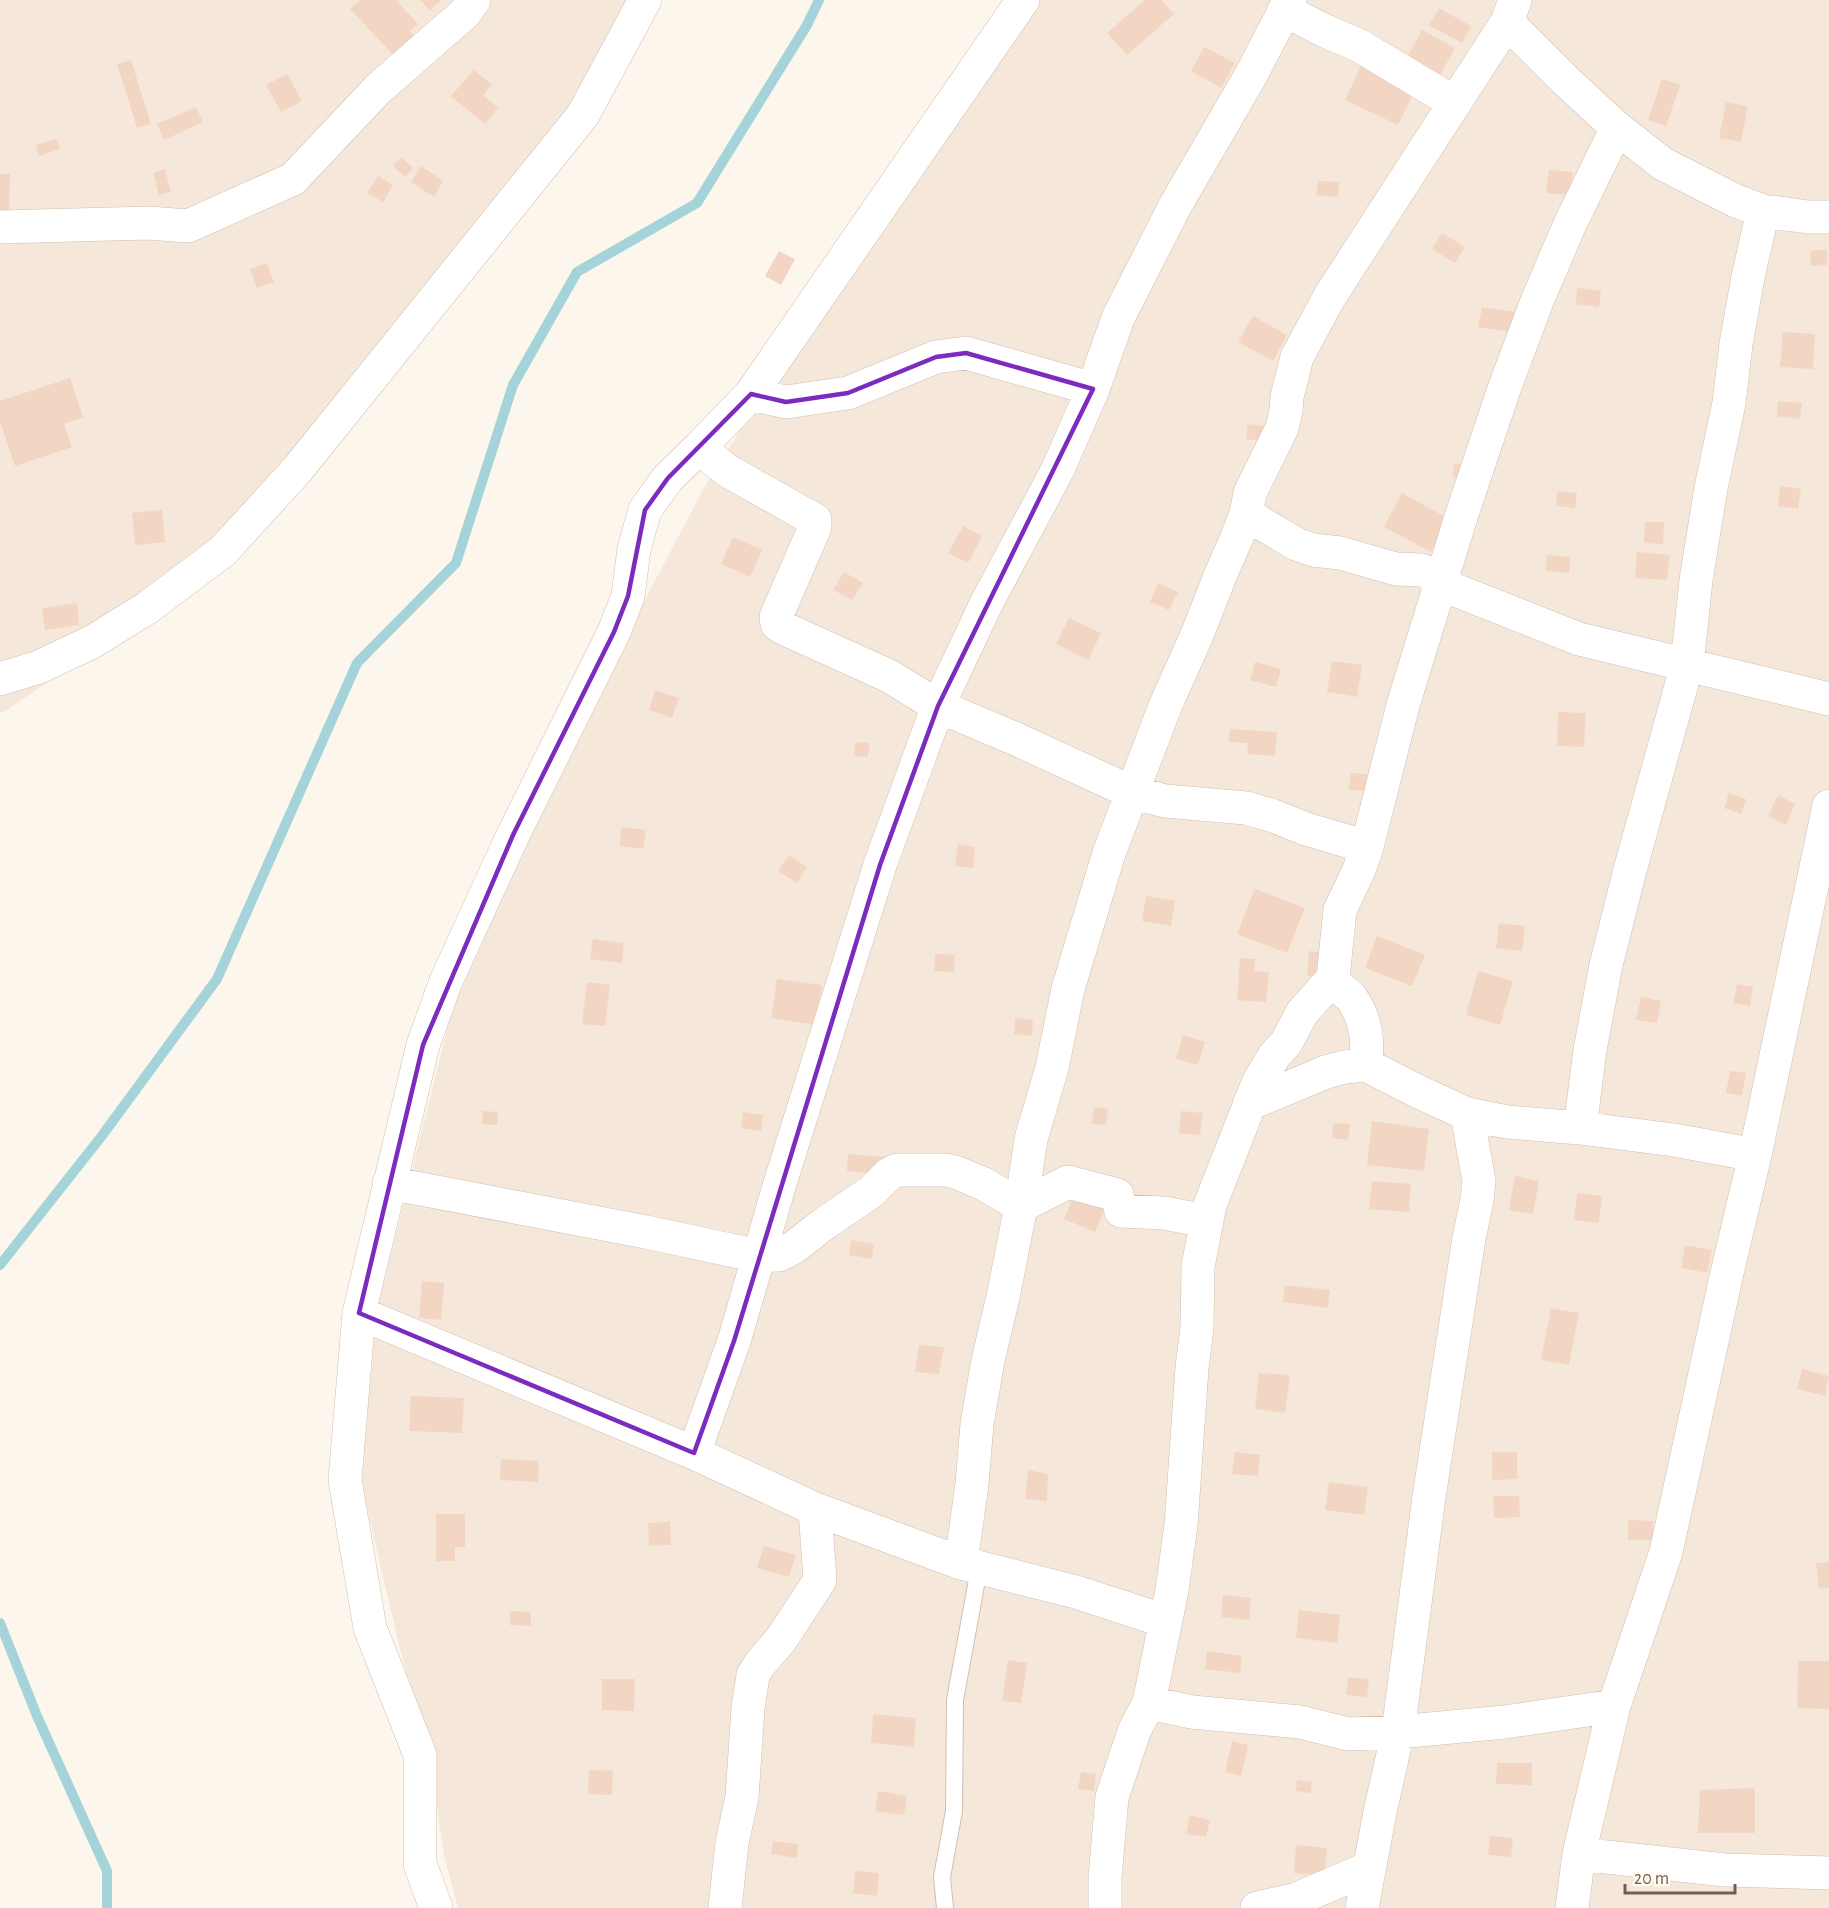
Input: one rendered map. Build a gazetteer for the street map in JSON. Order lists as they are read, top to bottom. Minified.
{"scale_bar":"20 m"}
